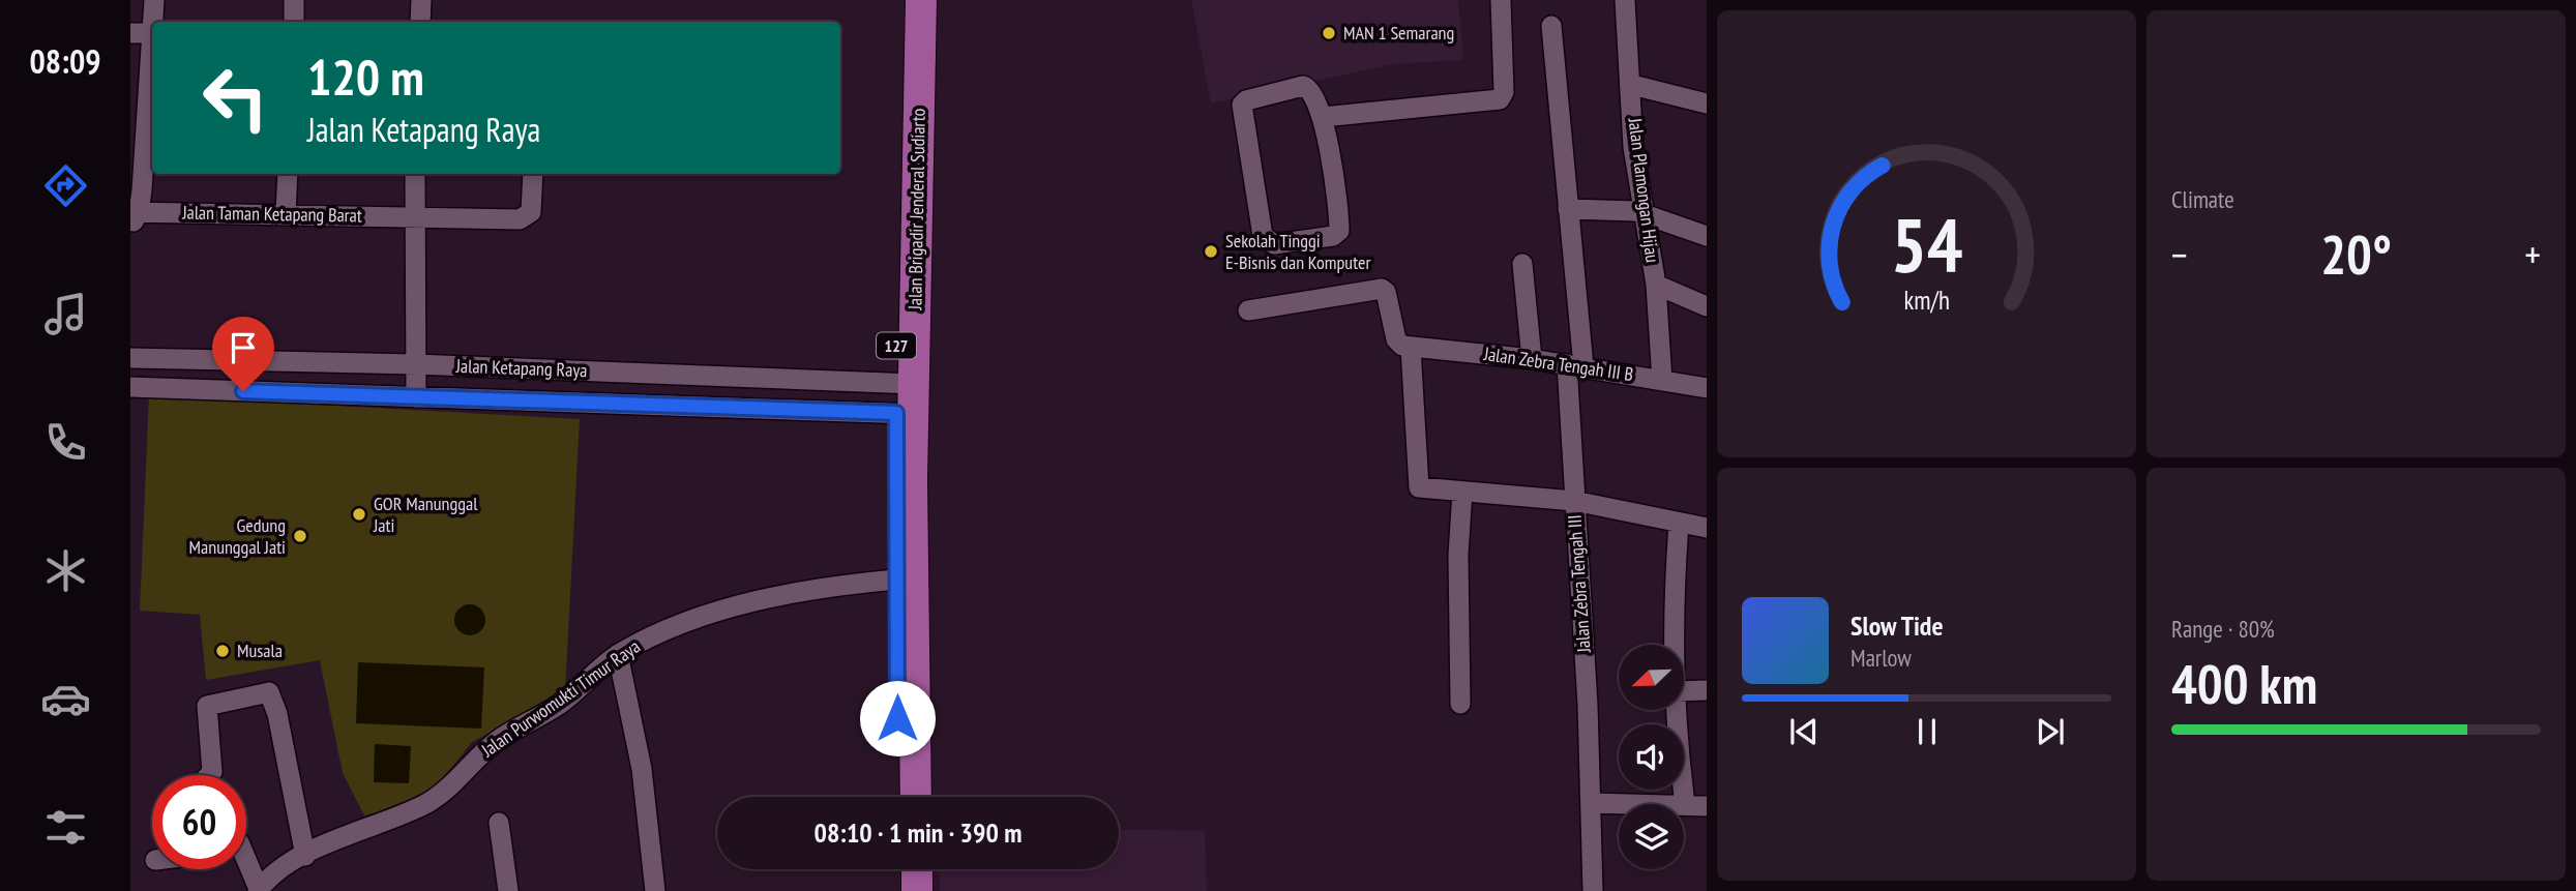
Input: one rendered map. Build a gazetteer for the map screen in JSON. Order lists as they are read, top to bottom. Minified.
{"streets":{"main road":["Jalan Brigadir Jenderal Sudiarto","127"],"street":["Jalan Plamongan Hijau","Jalan Taman Ketapang Barat","Jalan Zebra Tengah III B","Jalan Ketapang Raya","Jalan Zebra Tengah III","Jalan Purwomukti Timur Raya"]},"crossings":[["Jalan Plamongan Hijau","Jalan Zebra Tengah III B"],["Jalan Brigadir Jenderal Sudiarto","Jalan Ketapang Raya"],["Jalan Brigadir Jenderal Sudiarto","Jalan Purwomukti Timur Raya"],["Jalan Zebra Tengah III B","Jalan Zebra Tengah III"]],"places":["MAN 1 Semarang","Sekolah Tinggi E-Bisnis dan Komputer","GOR Manunggal Jati","Gedung Manunggal Jati","Musala"],"north":"bottom left","page":{"tabs":"08:09","tile":["Climate",["Range · 80%","400 km"]],"turn":["120 m","Jalan Ketapang Raya"],"heat":["−","20°","+"],"song":["Slow Tide","Marlow"],"limit":"60","trip":"08:10 · 1 min · 390 m","gauge":["54","km/h"]}}
